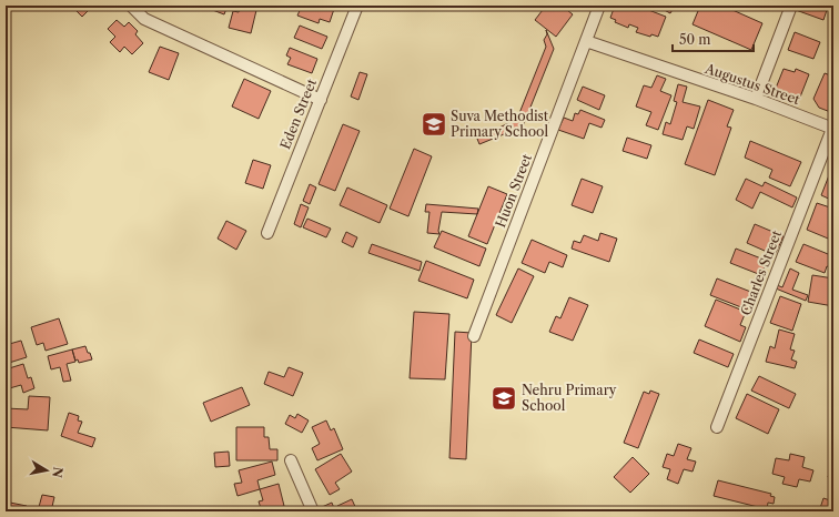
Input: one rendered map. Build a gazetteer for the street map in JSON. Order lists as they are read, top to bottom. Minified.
{"streets":{"street":["Augustus Street","Eden Street","Huon Street","Charles Street"]},"crossings":[["Augustus Street","Huon Street"],["Augustus Street","Charles Street"]],"places":{"school or university":["Suva Methodist Primary School","Nehru Primary School"]},"scale_bar":"50 m","north":"right"}
